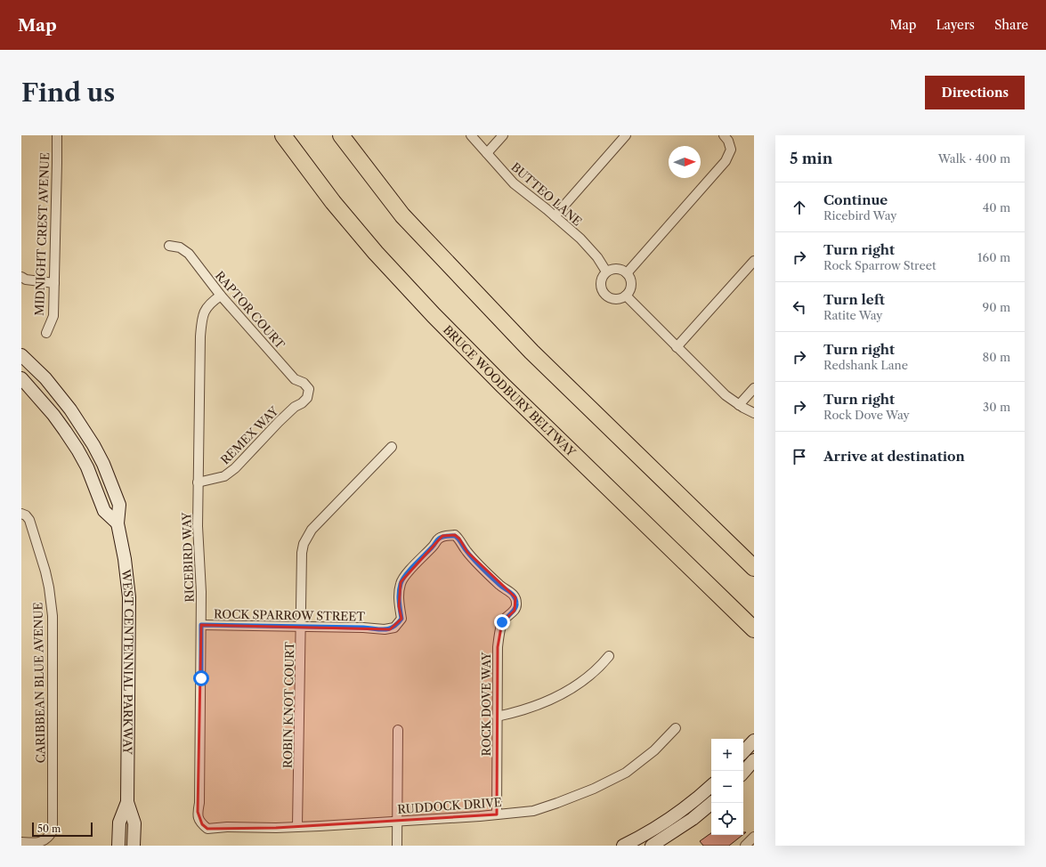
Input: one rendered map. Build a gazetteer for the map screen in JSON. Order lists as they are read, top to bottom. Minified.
{"streets":{"highway":["BRUCE WOODBURY BELTWAY"],"main road":["WEST CENTENNIAL PARKWAY"],"street":["BUTTEO LANE","MIDNIGHT CREST AVENUE","RAPTOR COURT","REMEX WAY","RICEBIRD WAY","ROCK SPARROW STREET","CARIBBEAN BLUE AVENUE","ROCK DOVE WAY","ROBIN KNOT COURT","RUDDOCK DRIVE"]},"crossings":[["RAPTOR COURT","REMEX WAY"],["RAPTOR COURT","RICEBIRD WAY"],["REMEX WAY","RICEBIRD WAY"],["RICEBIRD WAY","ROCK SPARROW STREET"],["RICEBIRD WAY","RUDDOCK DRIVE"],["ROCK SPARROW STREET","ROCK DOVE WAY"],["ROCK SPARROW STREET","ROBIN KNOT COURT"],["ROCK DOVE WAY","RUDDOCK DRIVE"],["ROBIN KNOT COURT","RUDDOCK DRIVE"]],"scale_bar":"50 m","north":"right","page":{"header":"Map","nav":["Map","Layers","Share"],"buttons":"Directions","title":"Find us","heading":["5 min","Walk · 400 m"],"list":[["Continue","Ricebird Way","40 m"],["Turn right","Rock Sparrow Street","160 m"],["Turn left","Ratite Way","90 m"],["Turn right","Redshank Lane","80 m"],["Turn right","Rock Dove Way","30 m"],"Arrive at destination"],"map_buttons":["+","−"],"scale":"50 m"}}
